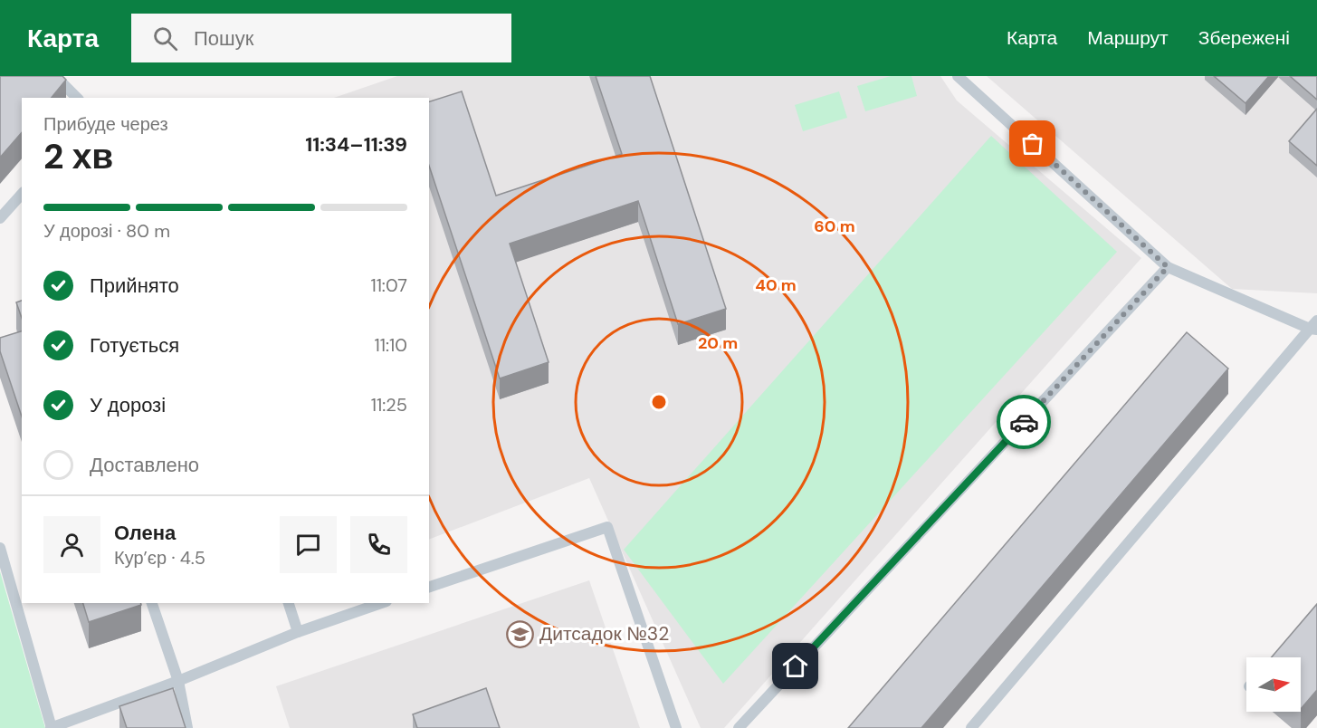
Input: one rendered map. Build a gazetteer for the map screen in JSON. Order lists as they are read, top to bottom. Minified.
{"places":{"school or university":["Дитсадок №32"]},"north":"right","page":{"header":"Карта","search":"Пошук","nav":["Карта","Маршрут","Збережені"],"heading":["2 хв","Прибуде через","11:34–11:39"],"panel":["Олена","Кур’єр · 4.5"],"bar":"У дорозі · 80 m","list":[["Прийнято","11:07"],["Готується","11:10"],["У дорозі","11:25"],"Доставлено"]},"rings":["60 m","40 m","20 m"]}
